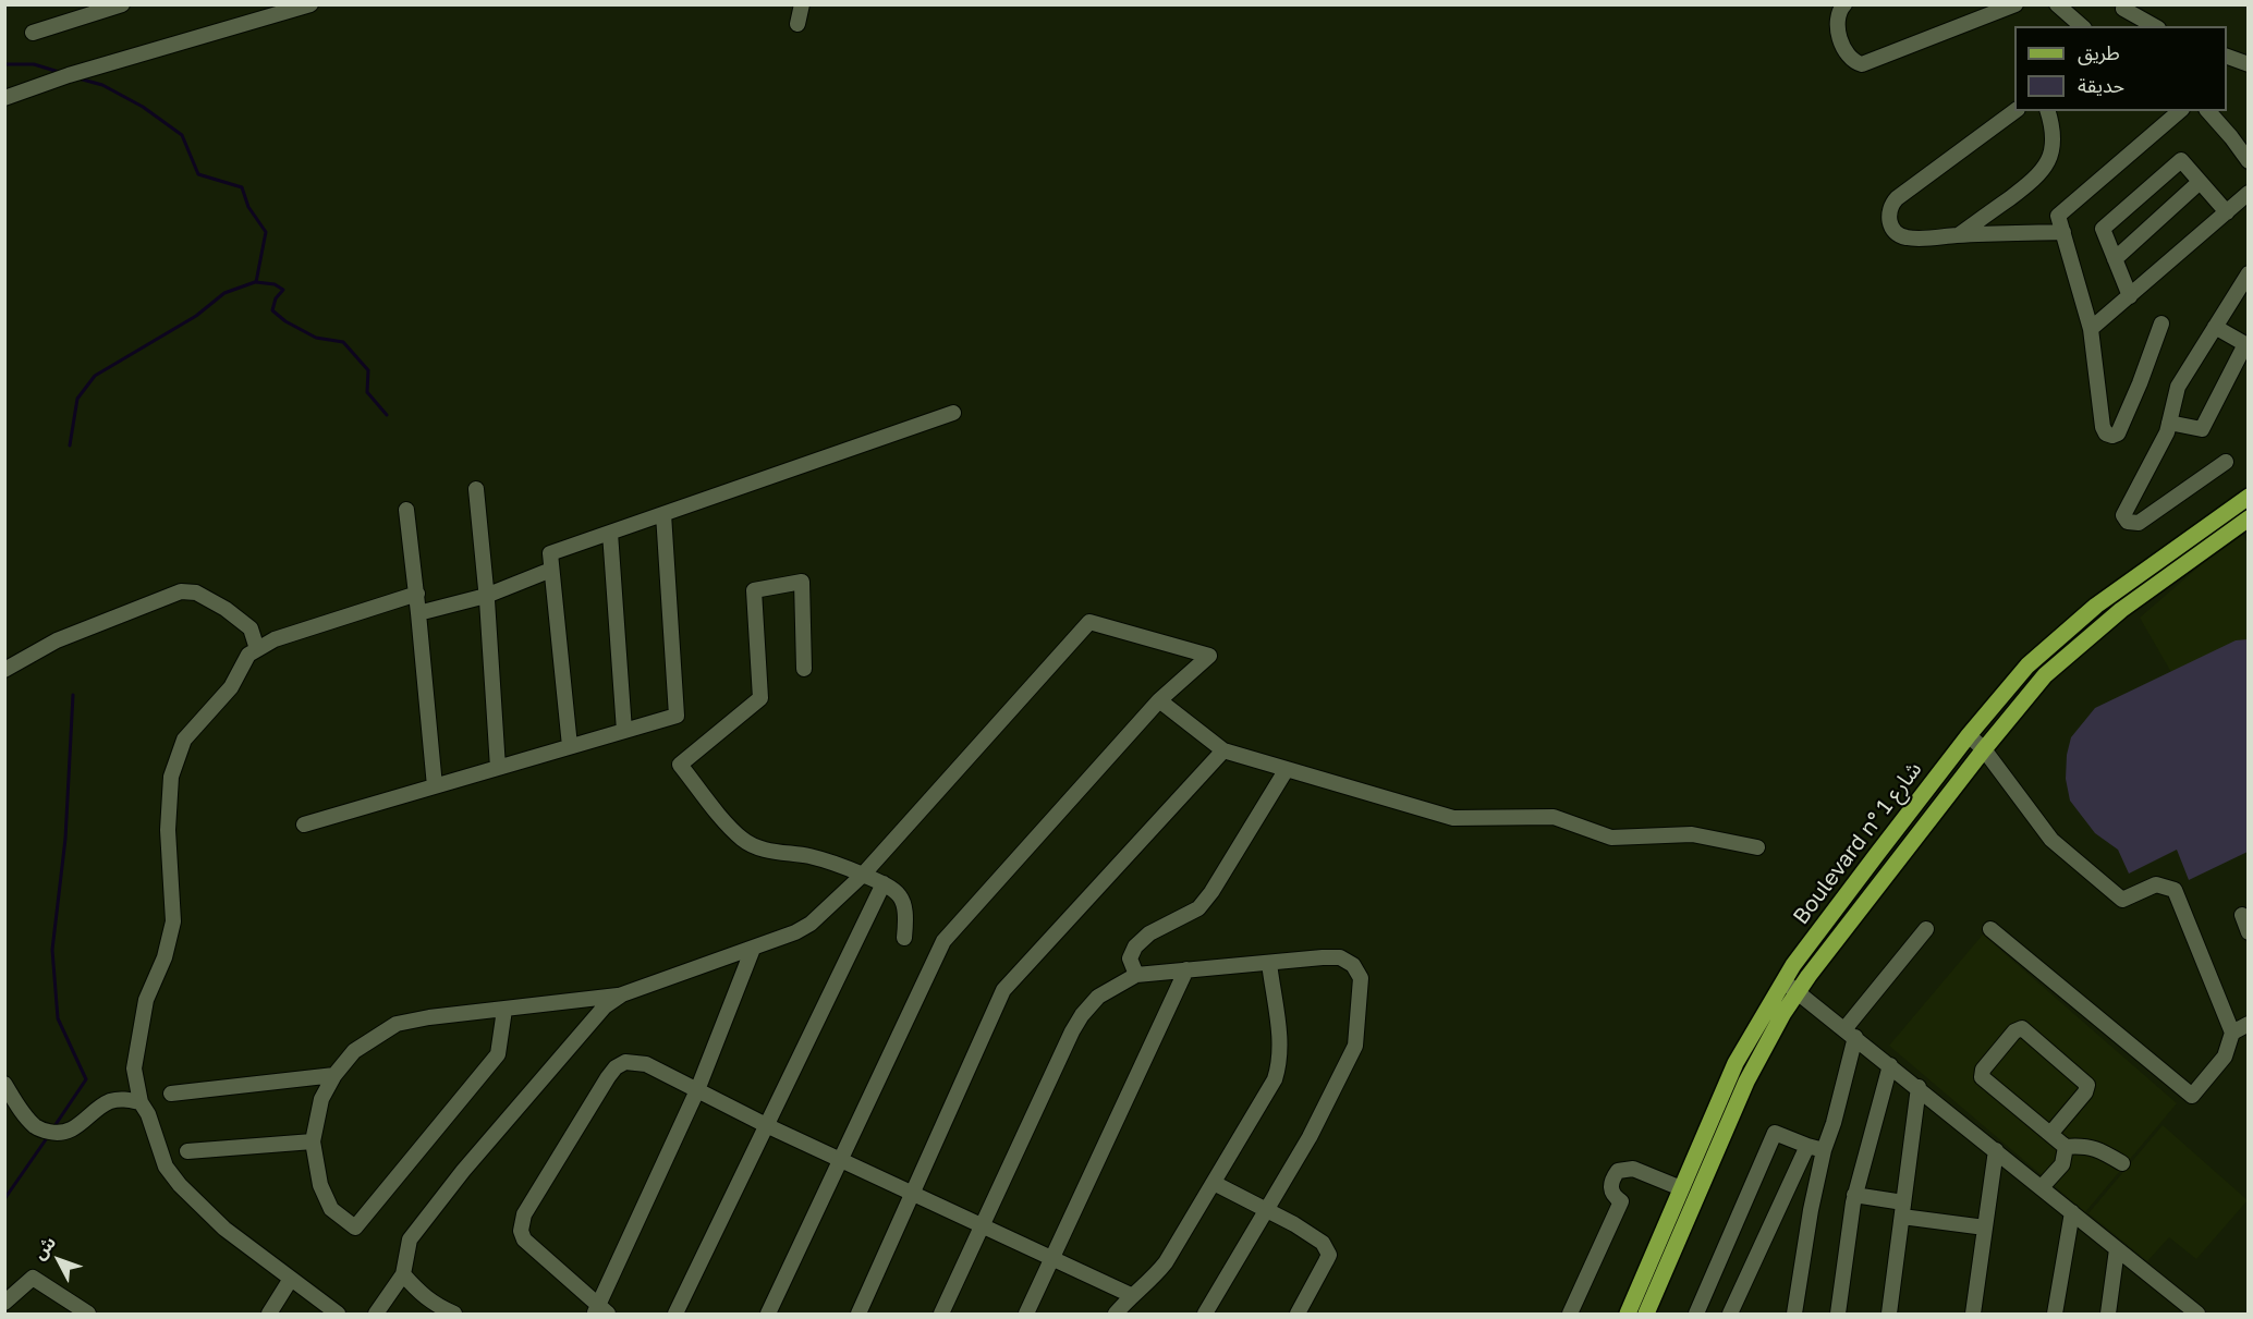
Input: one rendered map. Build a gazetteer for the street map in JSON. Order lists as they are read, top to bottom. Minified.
{"streets":{"main road":["Boulevard n° شارع 1"]},"legend":["طريق","حديقة"],"north":"top left"}
